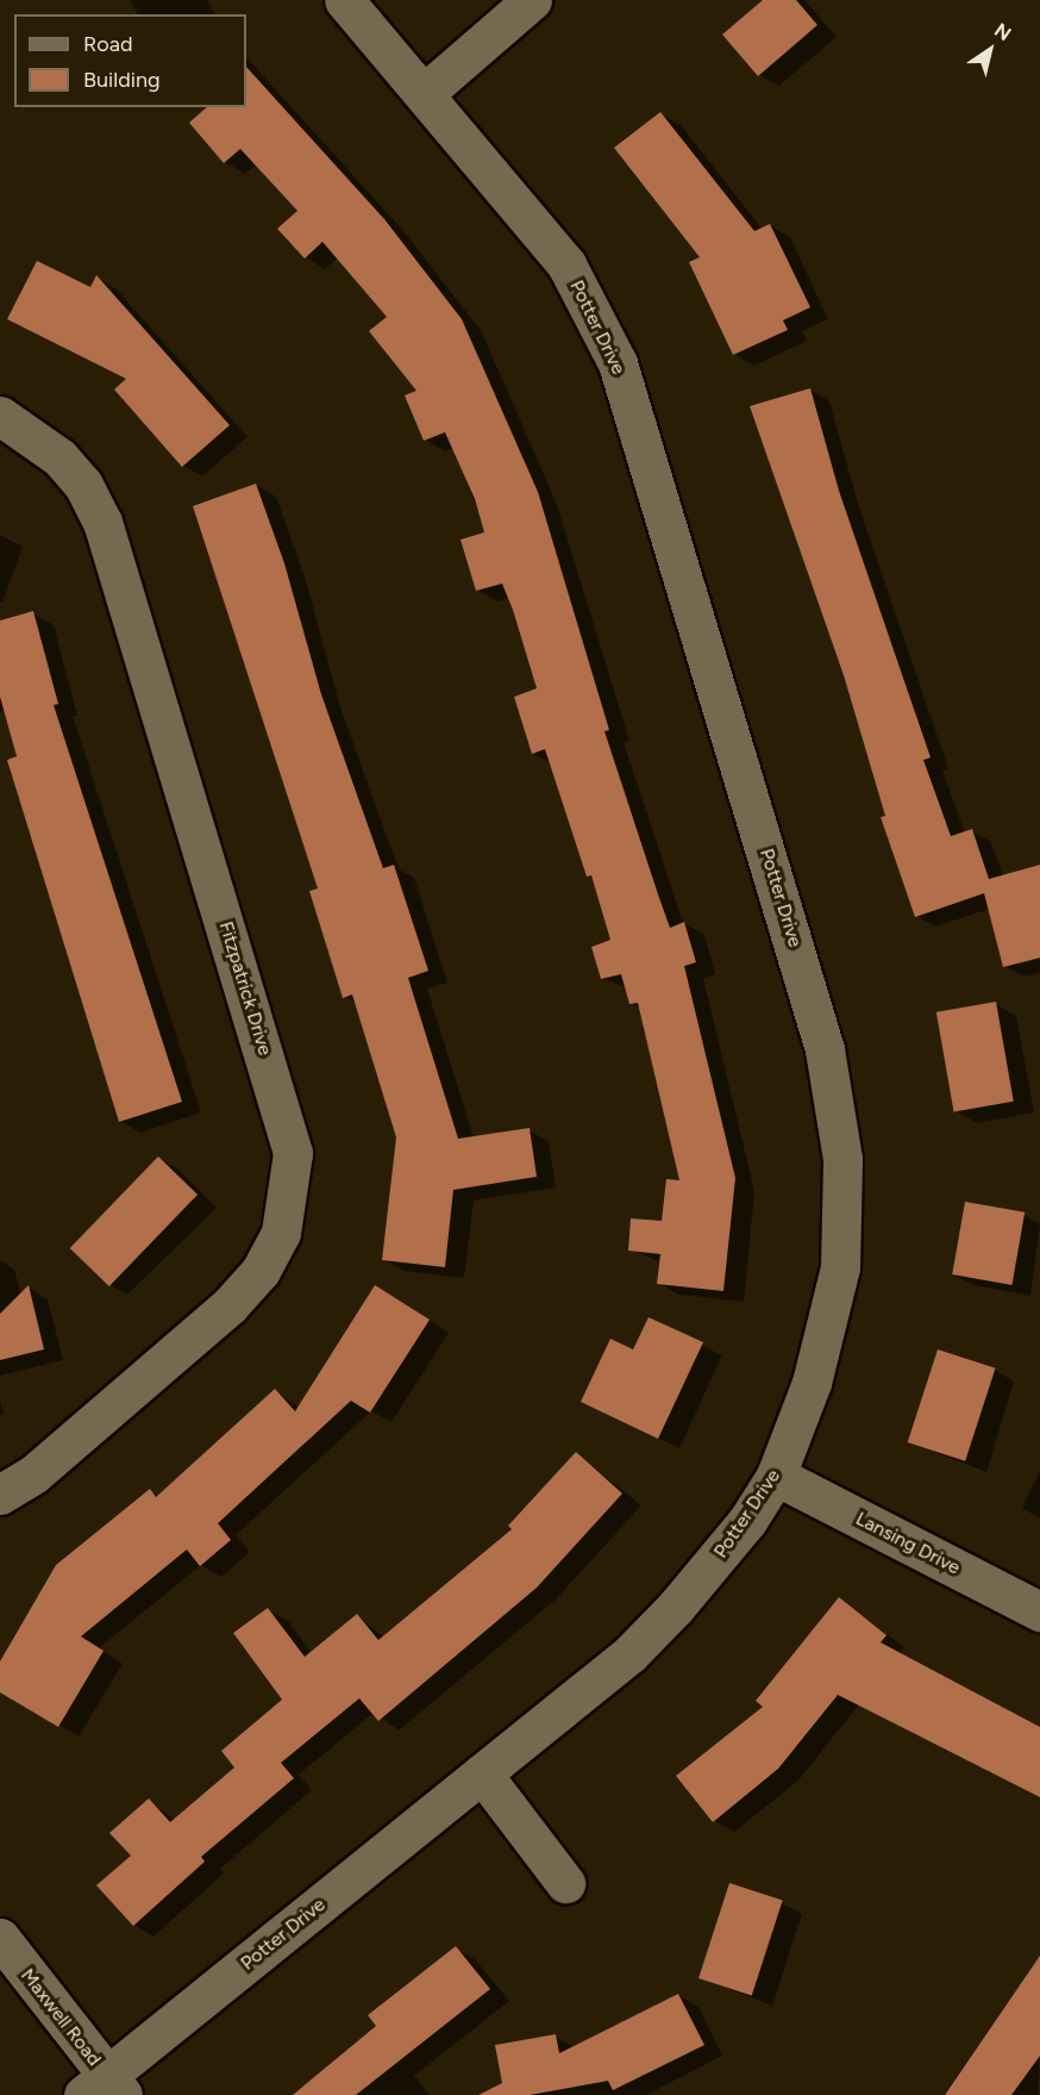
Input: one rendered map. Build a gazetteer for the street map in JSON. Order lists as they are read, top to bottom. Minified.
{"streets":{"street":["Potter Drive","Fitzpatrick Drive","Lansing Drive","Maxwell Road"]},"crossings":[["Potter Drive","Lansing Drive"],["Potter Drive","Maxwell Road"]],"legend":["Road","Building"],"north":"top right"}
